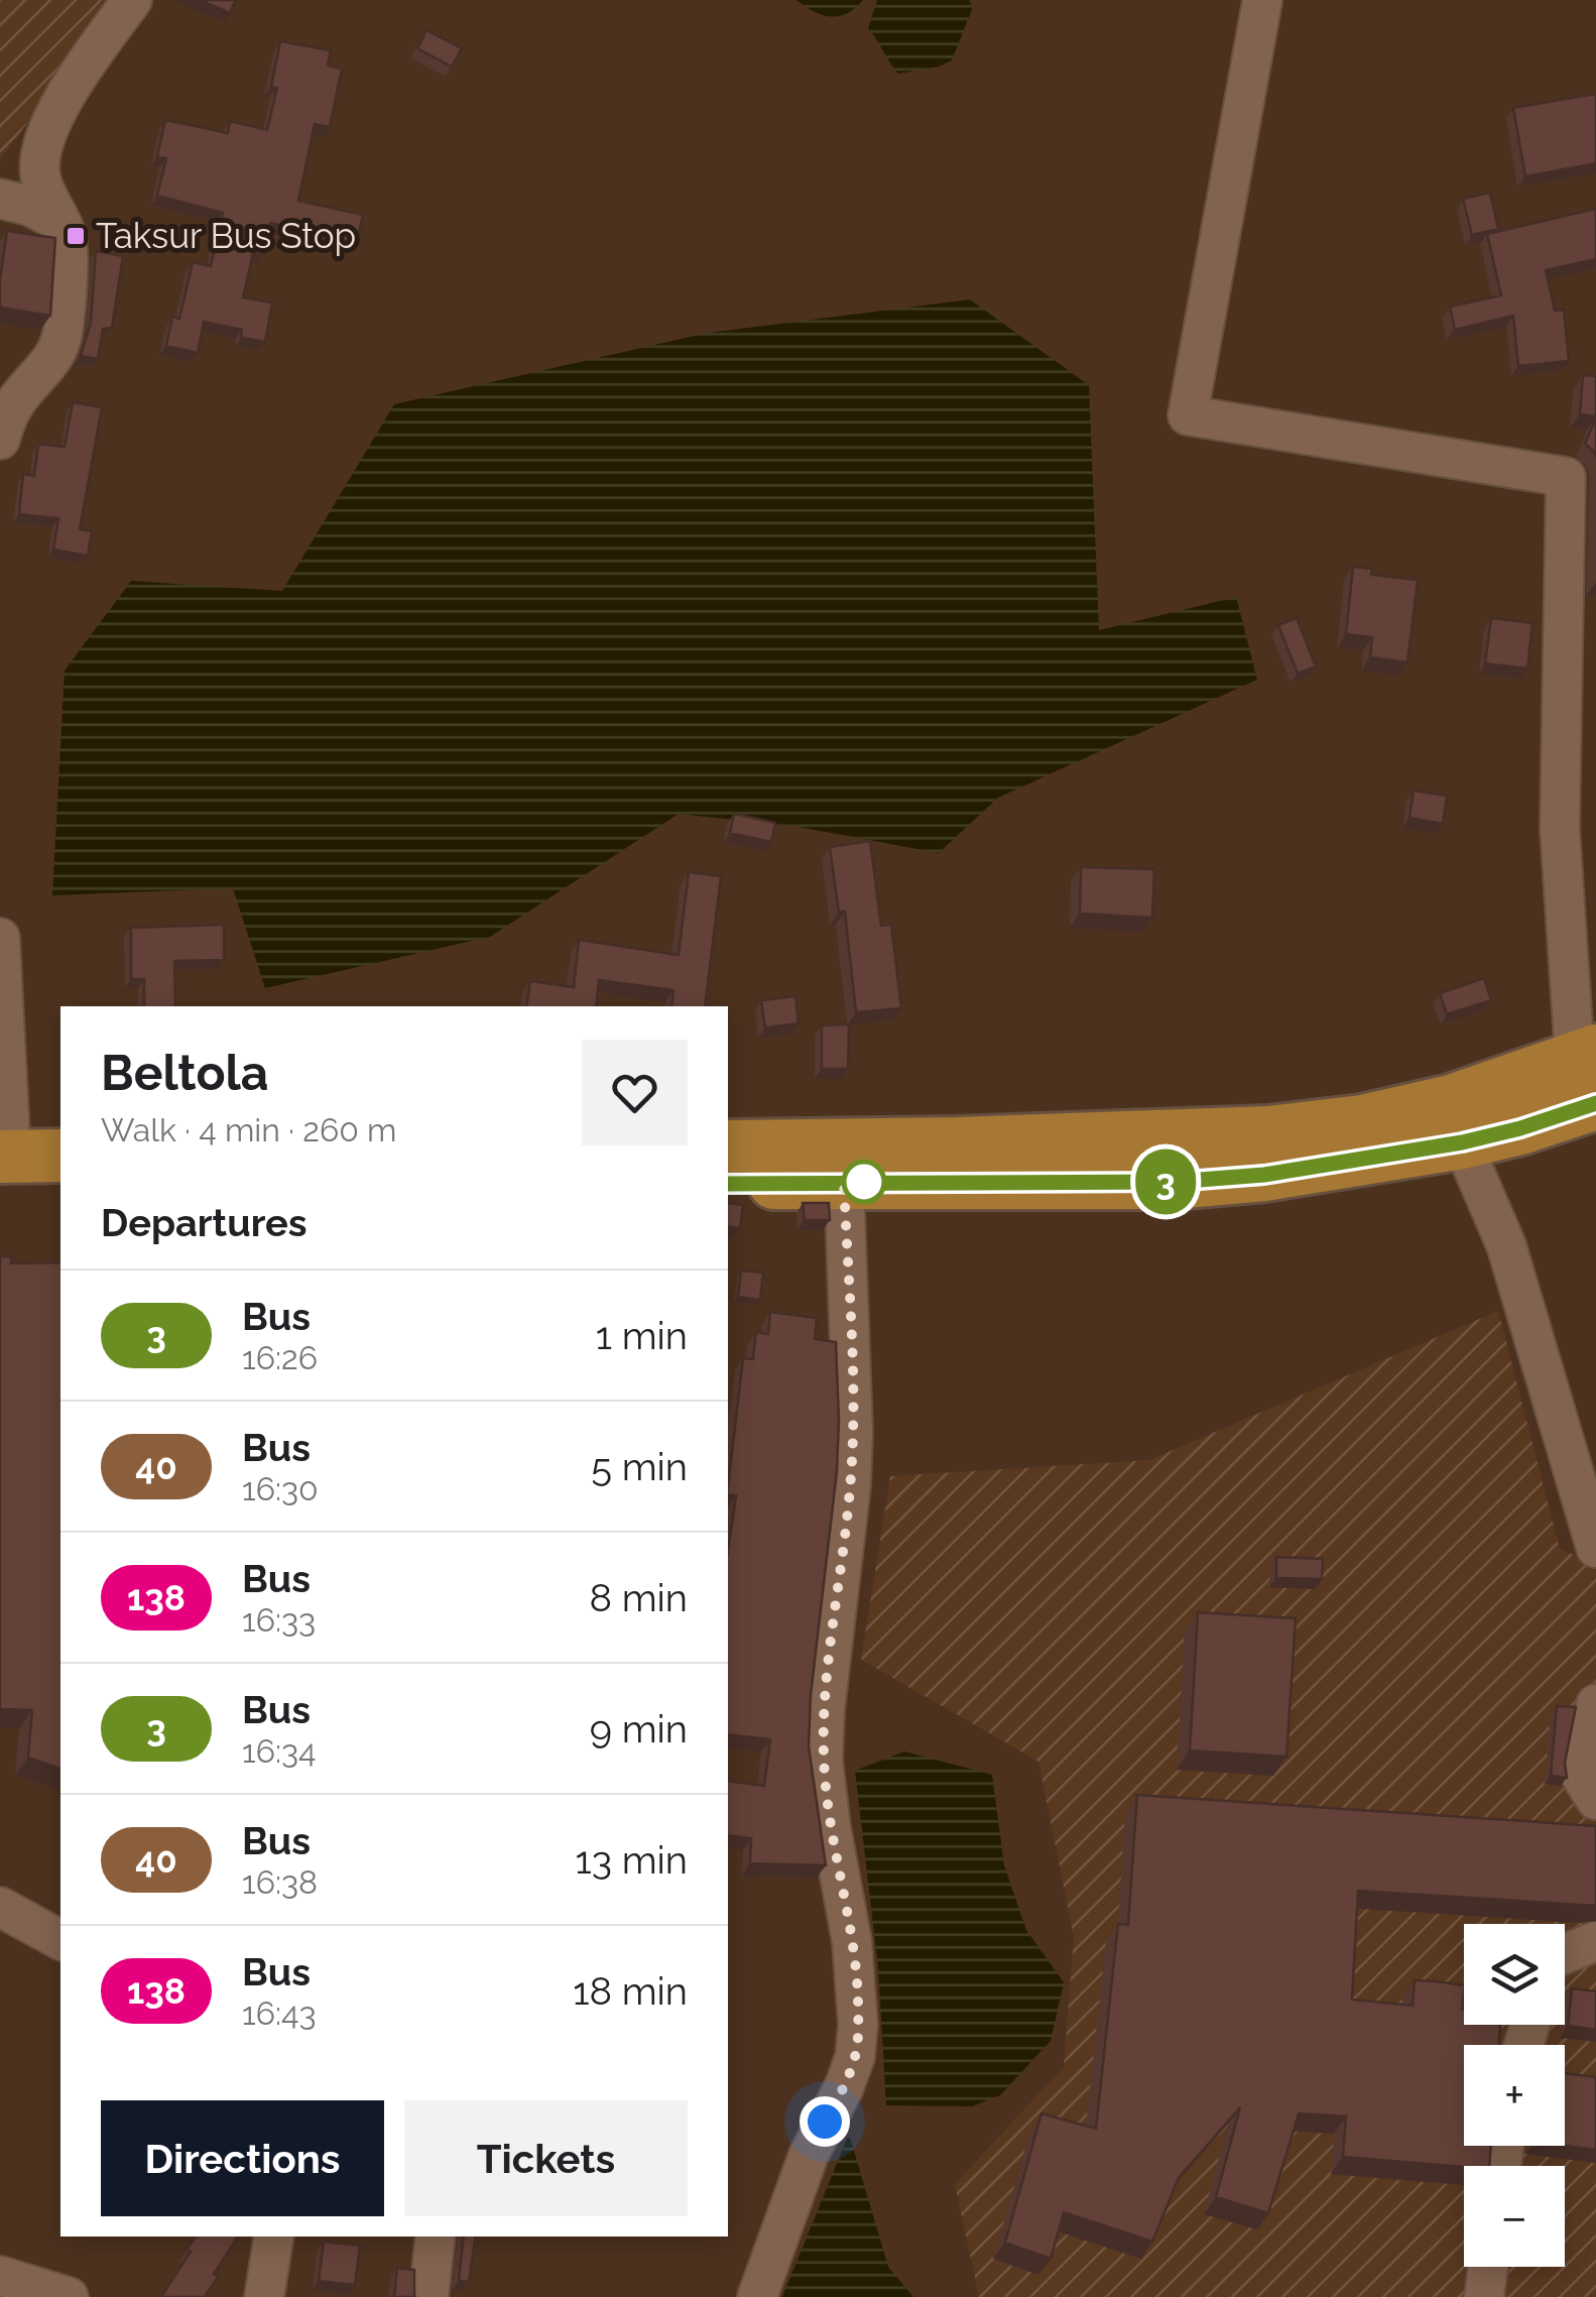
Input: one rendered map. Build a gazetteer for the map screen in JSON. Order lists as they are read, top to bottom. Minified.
{"places":{"transit":["Taksur Bus Stop"]},"lines":["bus line 3"],"page":{"on_map":"3","heading":[["Beltola","Walk · 4 min · 260 m"],"Departures"],"list":[{"mark":"3","name":"Bus","note":"16:26","value":"1 min"},{"mark":"40","name":"Bus","note":"16:30","value":"5 min"},{"mark":"138","name":"Bus","note":"16:33","value":"8 min"},{"mark":"3","name":"Bus","note":"16:34","value":"9 min"},{"mark":"40","name":"Bus","note":"16:38","value":"13 min"},{"mark":"138","name":"Bus","note":"16:43","value":"18 min"}],"map_buttons":["+","−"],"buttons":["Directions","Tickets"]}}
